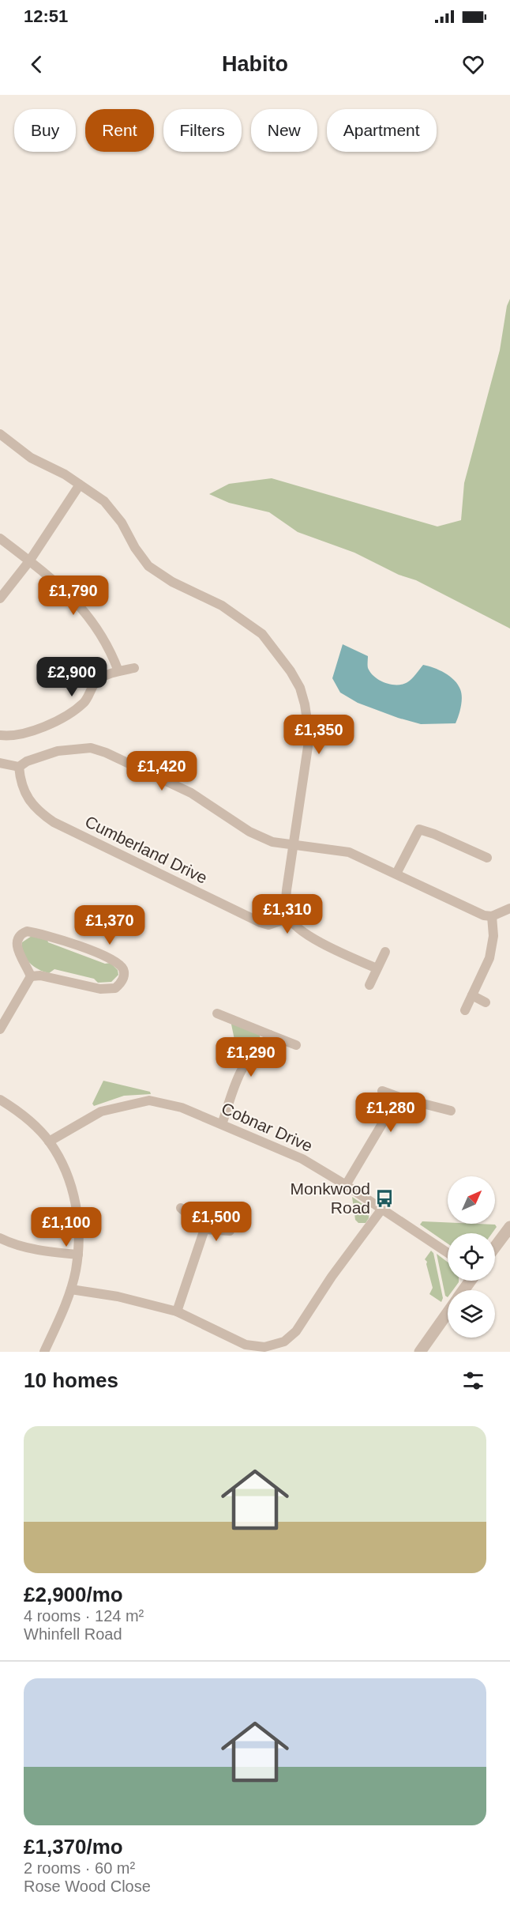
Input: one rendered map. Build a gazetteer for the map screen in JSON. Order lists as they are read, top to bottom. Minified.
{"streets":{"street":["Cumberland Drive","Cobnar Drive"]},"places":{"bus stop":["Monkwood Road"]},"north":"top right","page":{"status":"12:51","header":"Habito","chip":["Buy","Rent","Filters","New","Apartment"],"price":["£1,790","£2,900","£1,350","£1,420","£1,310","£1,370","£1,290","£1,280","£1,500","£1,100"],"heading":"10 homes","list":[{"name":"£2,900/mo","note":"4 rooms · 124 m² · Whinfell Road"},{"name":"£1,370/mo","note":"2 rooms · 60 m² · Rose Wood Close"}]}}
